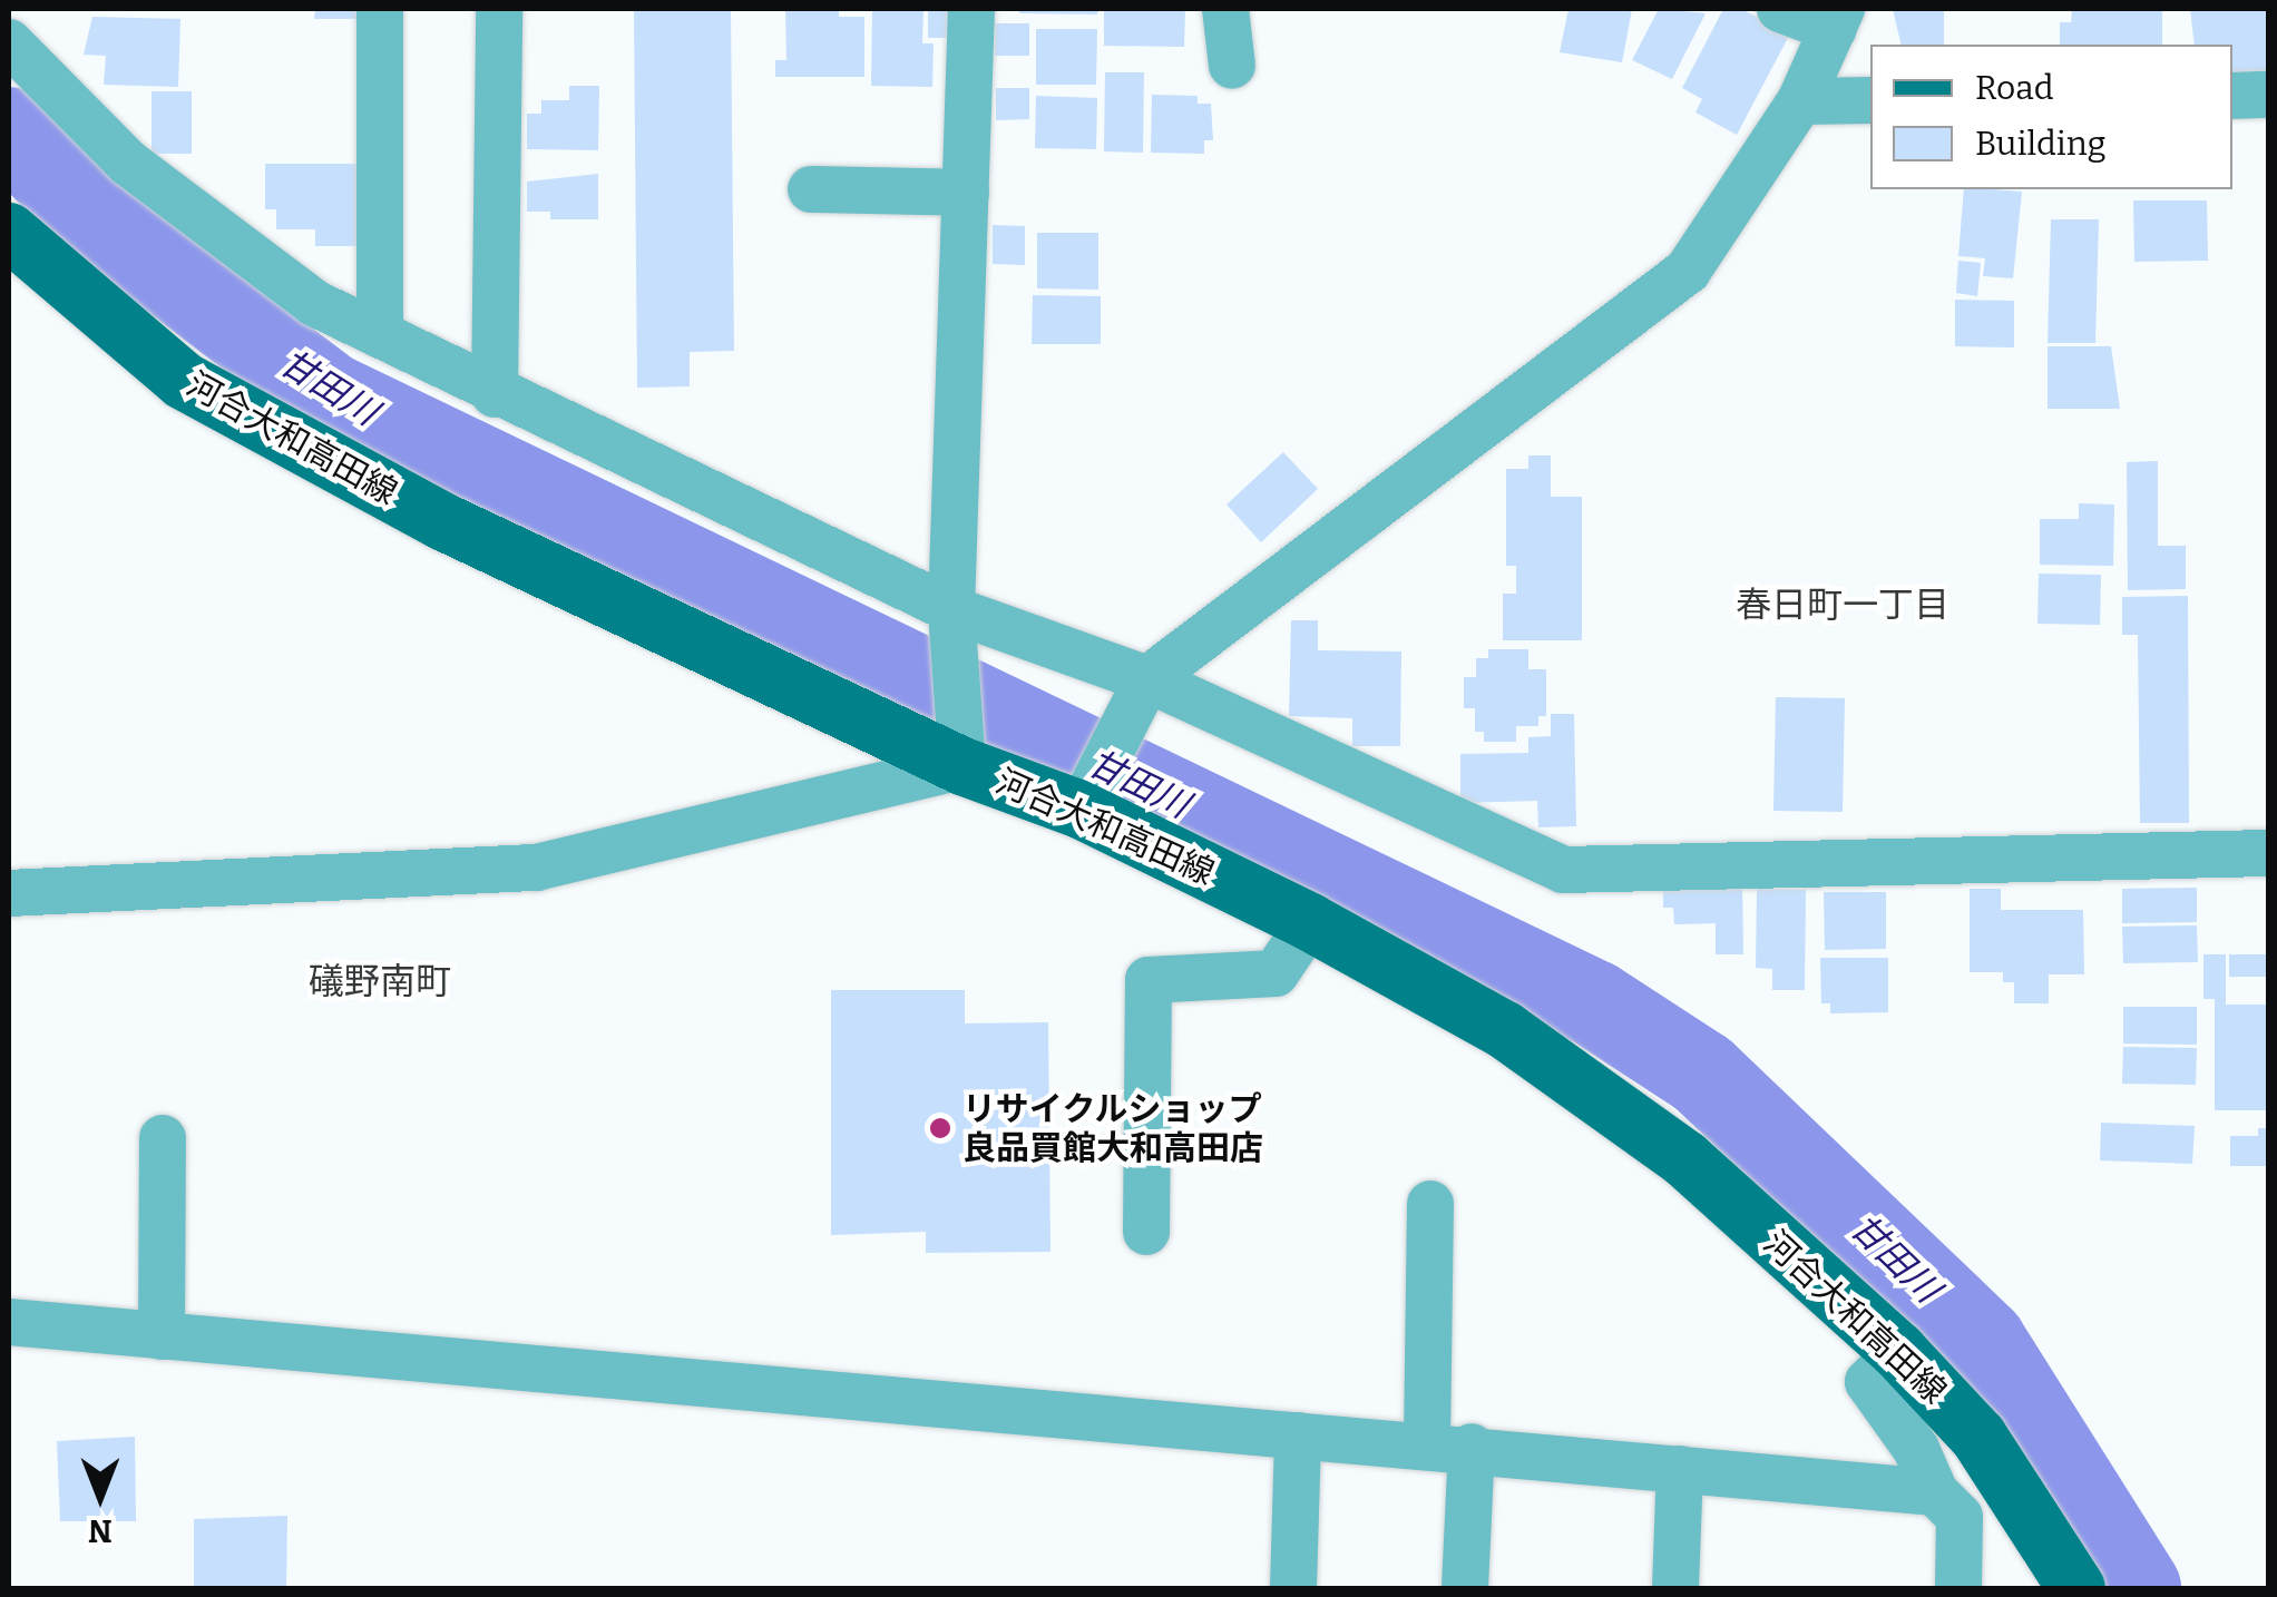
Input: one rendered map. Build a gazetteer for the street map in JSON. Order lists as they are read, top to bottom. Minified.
{"streets":{"main road":["河合大和高田線"]},"districts":["春日町一丁目","礒野南町"],"water":["甘田川"],"places":["リサイクルショップ 良品買館大和高田店"],"legend":["Road","Building"],"north":"bottom"}
